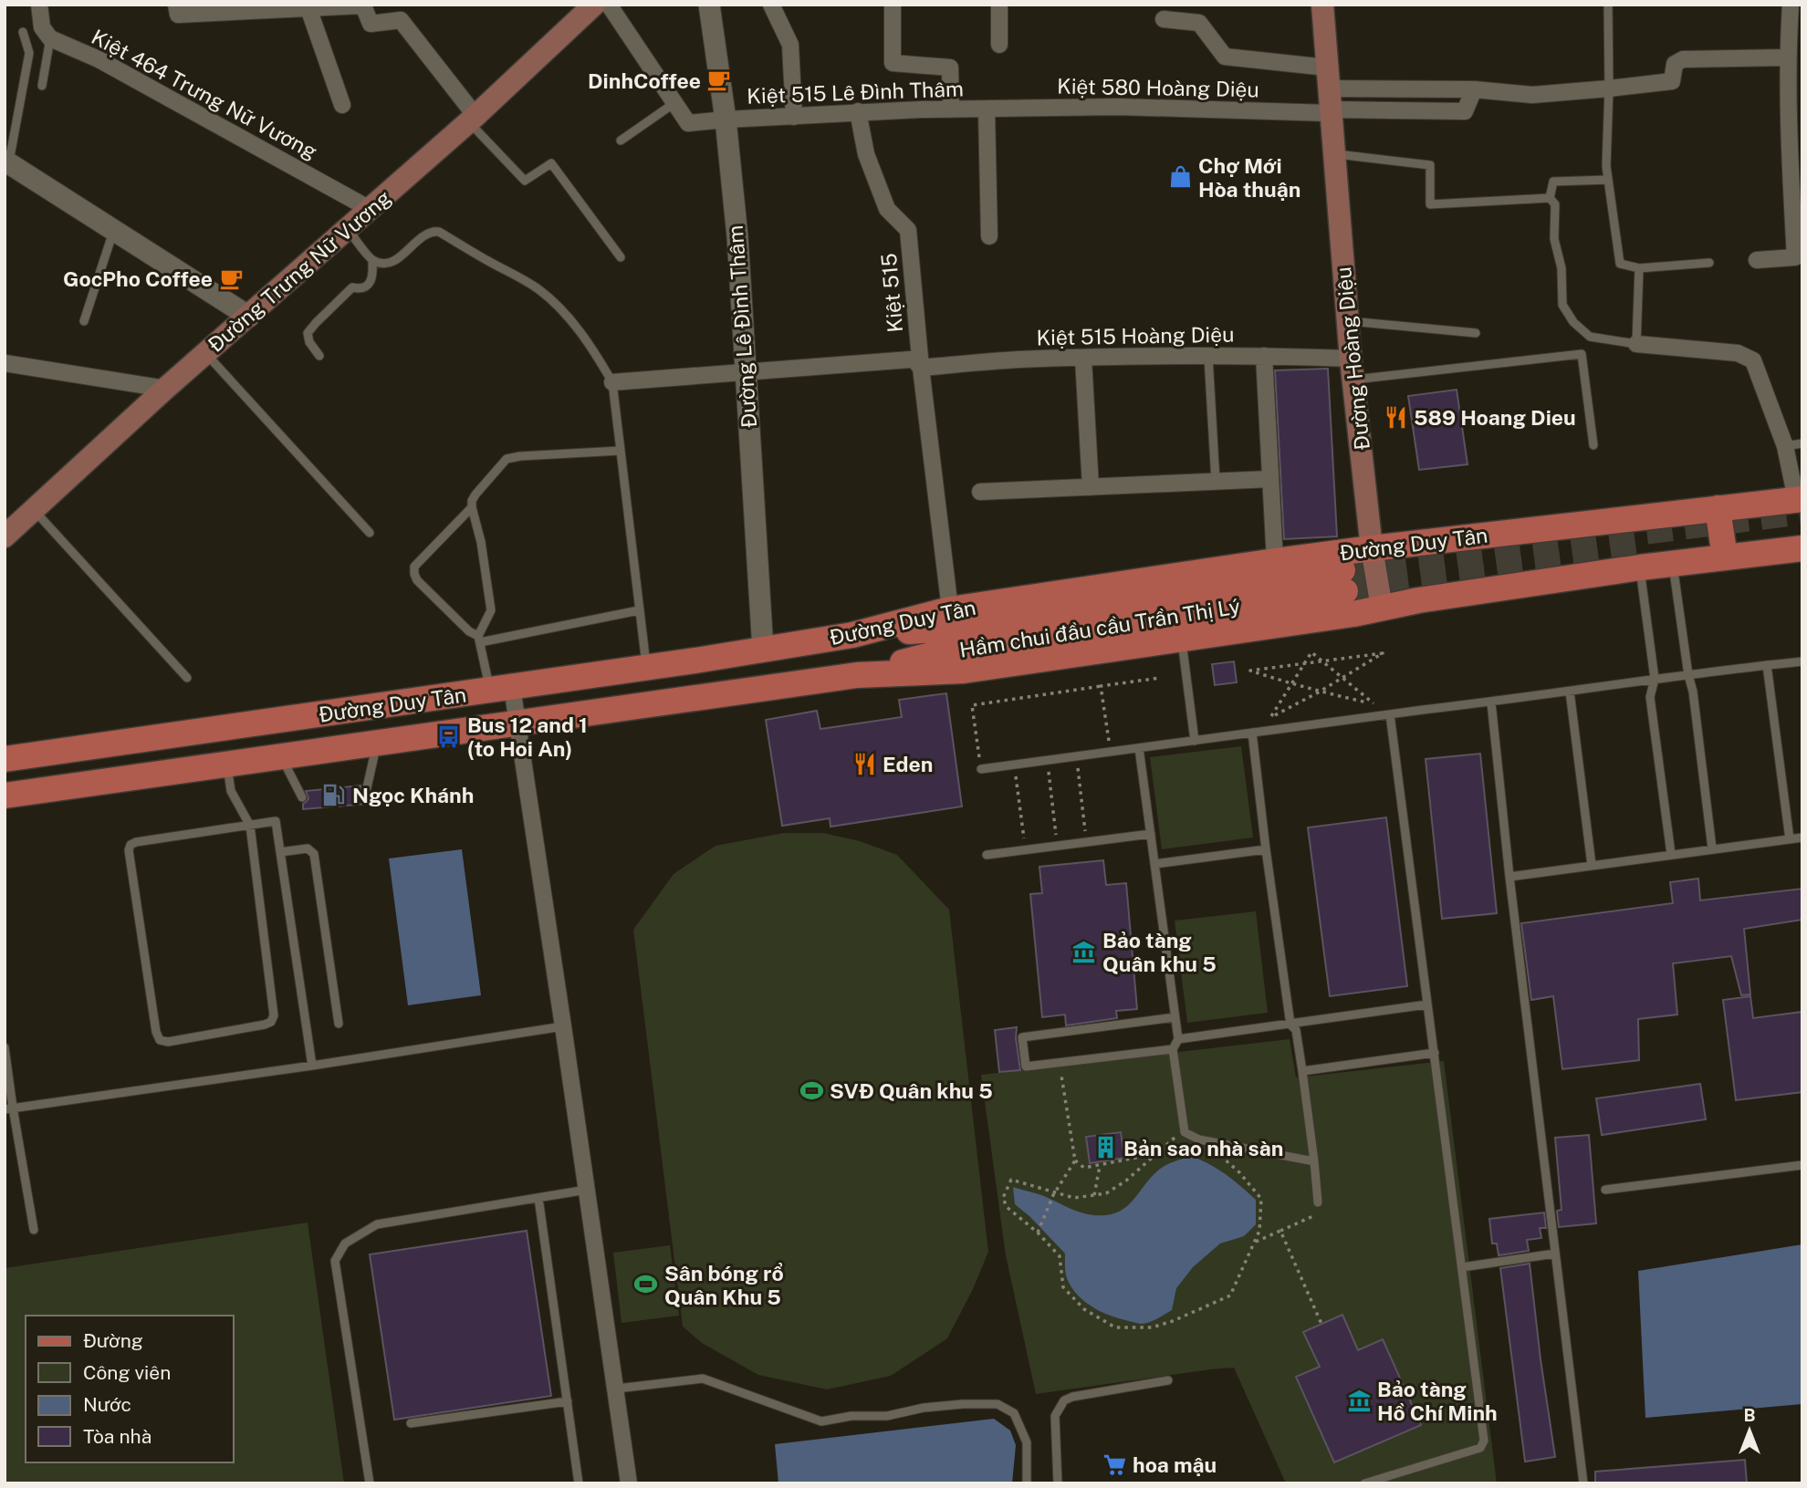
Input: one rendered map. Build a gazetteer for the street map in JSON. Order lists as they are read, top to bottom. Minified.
{"streets":{"main road":["Đường Trưng Nữ Vương","Đường Hoàng Diệu","Đường Duy Tân","Hầm chui đầu cầu Trần Thị Lý"],"street":["Kiệt 580 Hoàng Diệu","Kiệt 515 Lê Đình Thâm","Kiệt 464 Trưng Nữ Vương","Kiệt 515","Đường Lê Đình Thâm","Kiệt 515 Hoàng Diệu"]},"crossings":[["Kiệt 580 Hoàng Diệu","Kiệt 515 Lê Đình Thâm"],["Kiệt 580 Hoàng Diệu","Đường Hoàng Diệu"],["Kiệt 515 Lê Đình Thâm","Kiệt 515"],["Kiệt 515 Lê Đình Thâm","Đường Lê Đình Thâm"],["Kiệt 464 Trưng Nữ Vương","Đường Trưng Nữ Vương"],["Kiệt 515","Kiệt 515 Hoàng Diệu"],["Kiệt 515","Đường Duy Tân"],["Đường Lê Đình Thâm","Kiệt 515 Hoàng Diệu"],["Đường Lê Đình Thâm","Đường Duy Tân"],["Kiệt 515 Hoàng Diệu","Đường Hoàng Diệu"],["Đường Hoàng Diệu","Đường Duy Tân"],["Đường Duy Tân","Hầm chui đầu cầu Trần Thị Lý"]],"places":{"cafe":["DinhCoffee","GocPho Coffee"],"shop":["Chợ Mới Hòa thuận"],"restaurant":["589 Hoang Dieu","Eden"],"bus stop":["Bus 12 and 1 (to Hoi An)"],"fuel station":["Ngọc Khánh"],"museum":["Bảo tàng Quân khu 5","Bảo tàng Hồ Chí Minh"],"sports":["SVĐ Quân khu 5","Sân bóng rổ Quân Khu 5"],"building":["Bản sao nhà sàn"],"supermarket":["hoa mậu"]},"legend":["Đường","Công viên","Nước","Tòa nhà"],"north":"top"}
